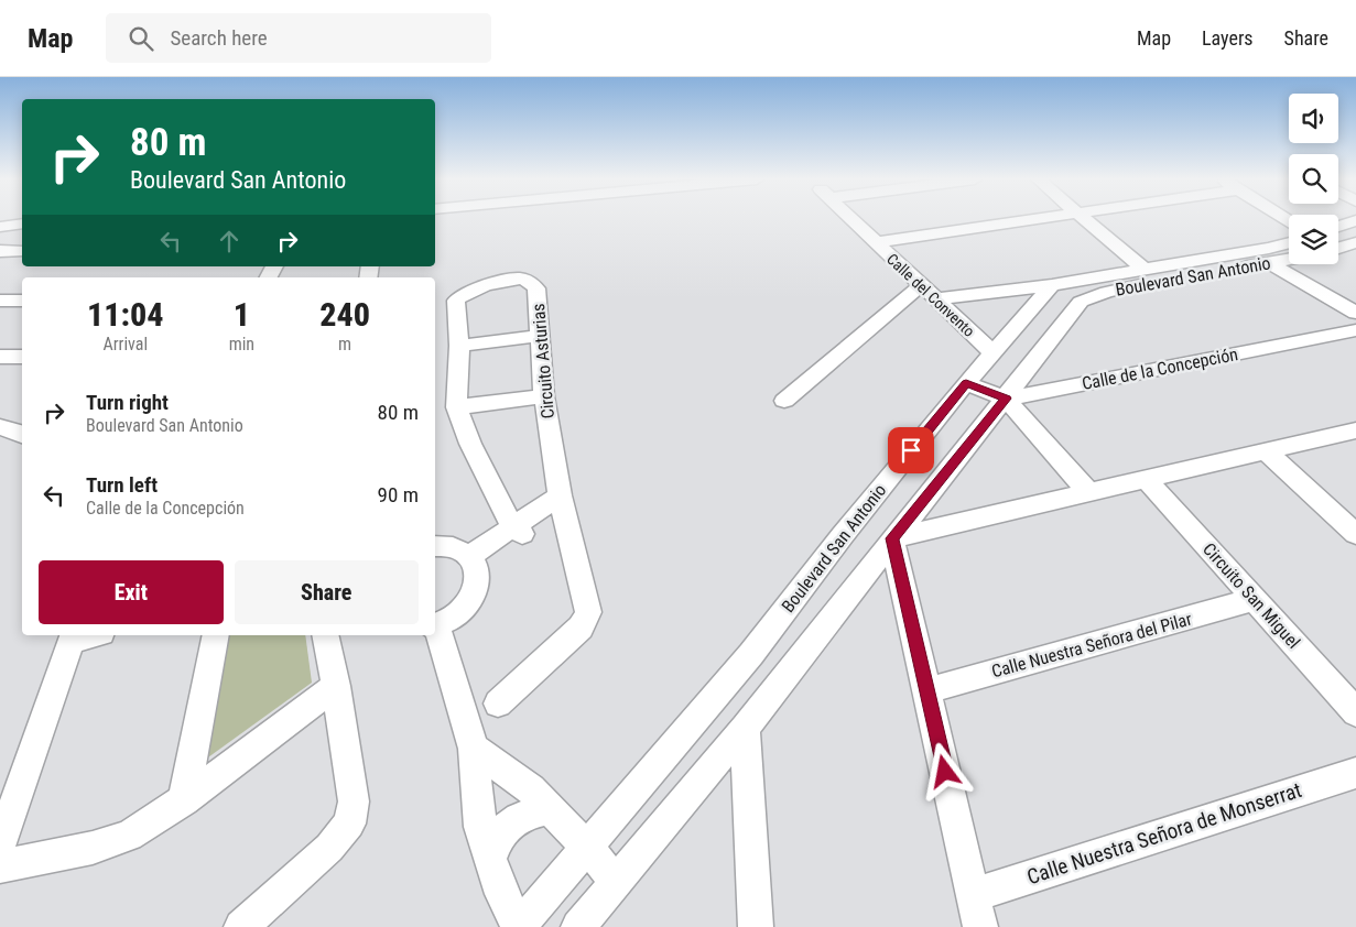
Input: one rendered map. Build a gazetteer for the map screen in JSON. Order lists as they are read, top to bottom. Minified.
{"streets":{"street":["Boulevard San Antonio","Calle del Convento","Circuito Asturias","Calle de la Concepción","Circuito San Miguel","Calle Nuestra Señora del Pilar","Calle Nuestra Señora de Monserrat"]},"crossings":[["Boulevard San Antonio","Calle del Convento"],["Boulevard San Antonio","Calle de la Concepción"],["Circuito San Miguel","Calle Nuestra Señora del Pilar"]],"page":{"header":"Map","search":"Search here","nav":["Map","Layers","Share"],"turn":["80 m","Boulevard San Antonio"],"eta":["11:04","Arrival","1","min","240","m"],"list":[{"name":"Turn right","note":"Boulevard San Antonio","value":"80 m"},{"name":"Turn left","note":"Calle de la Concepción","value":"90 m"}],"buttons":["Exit","Share"]}}
